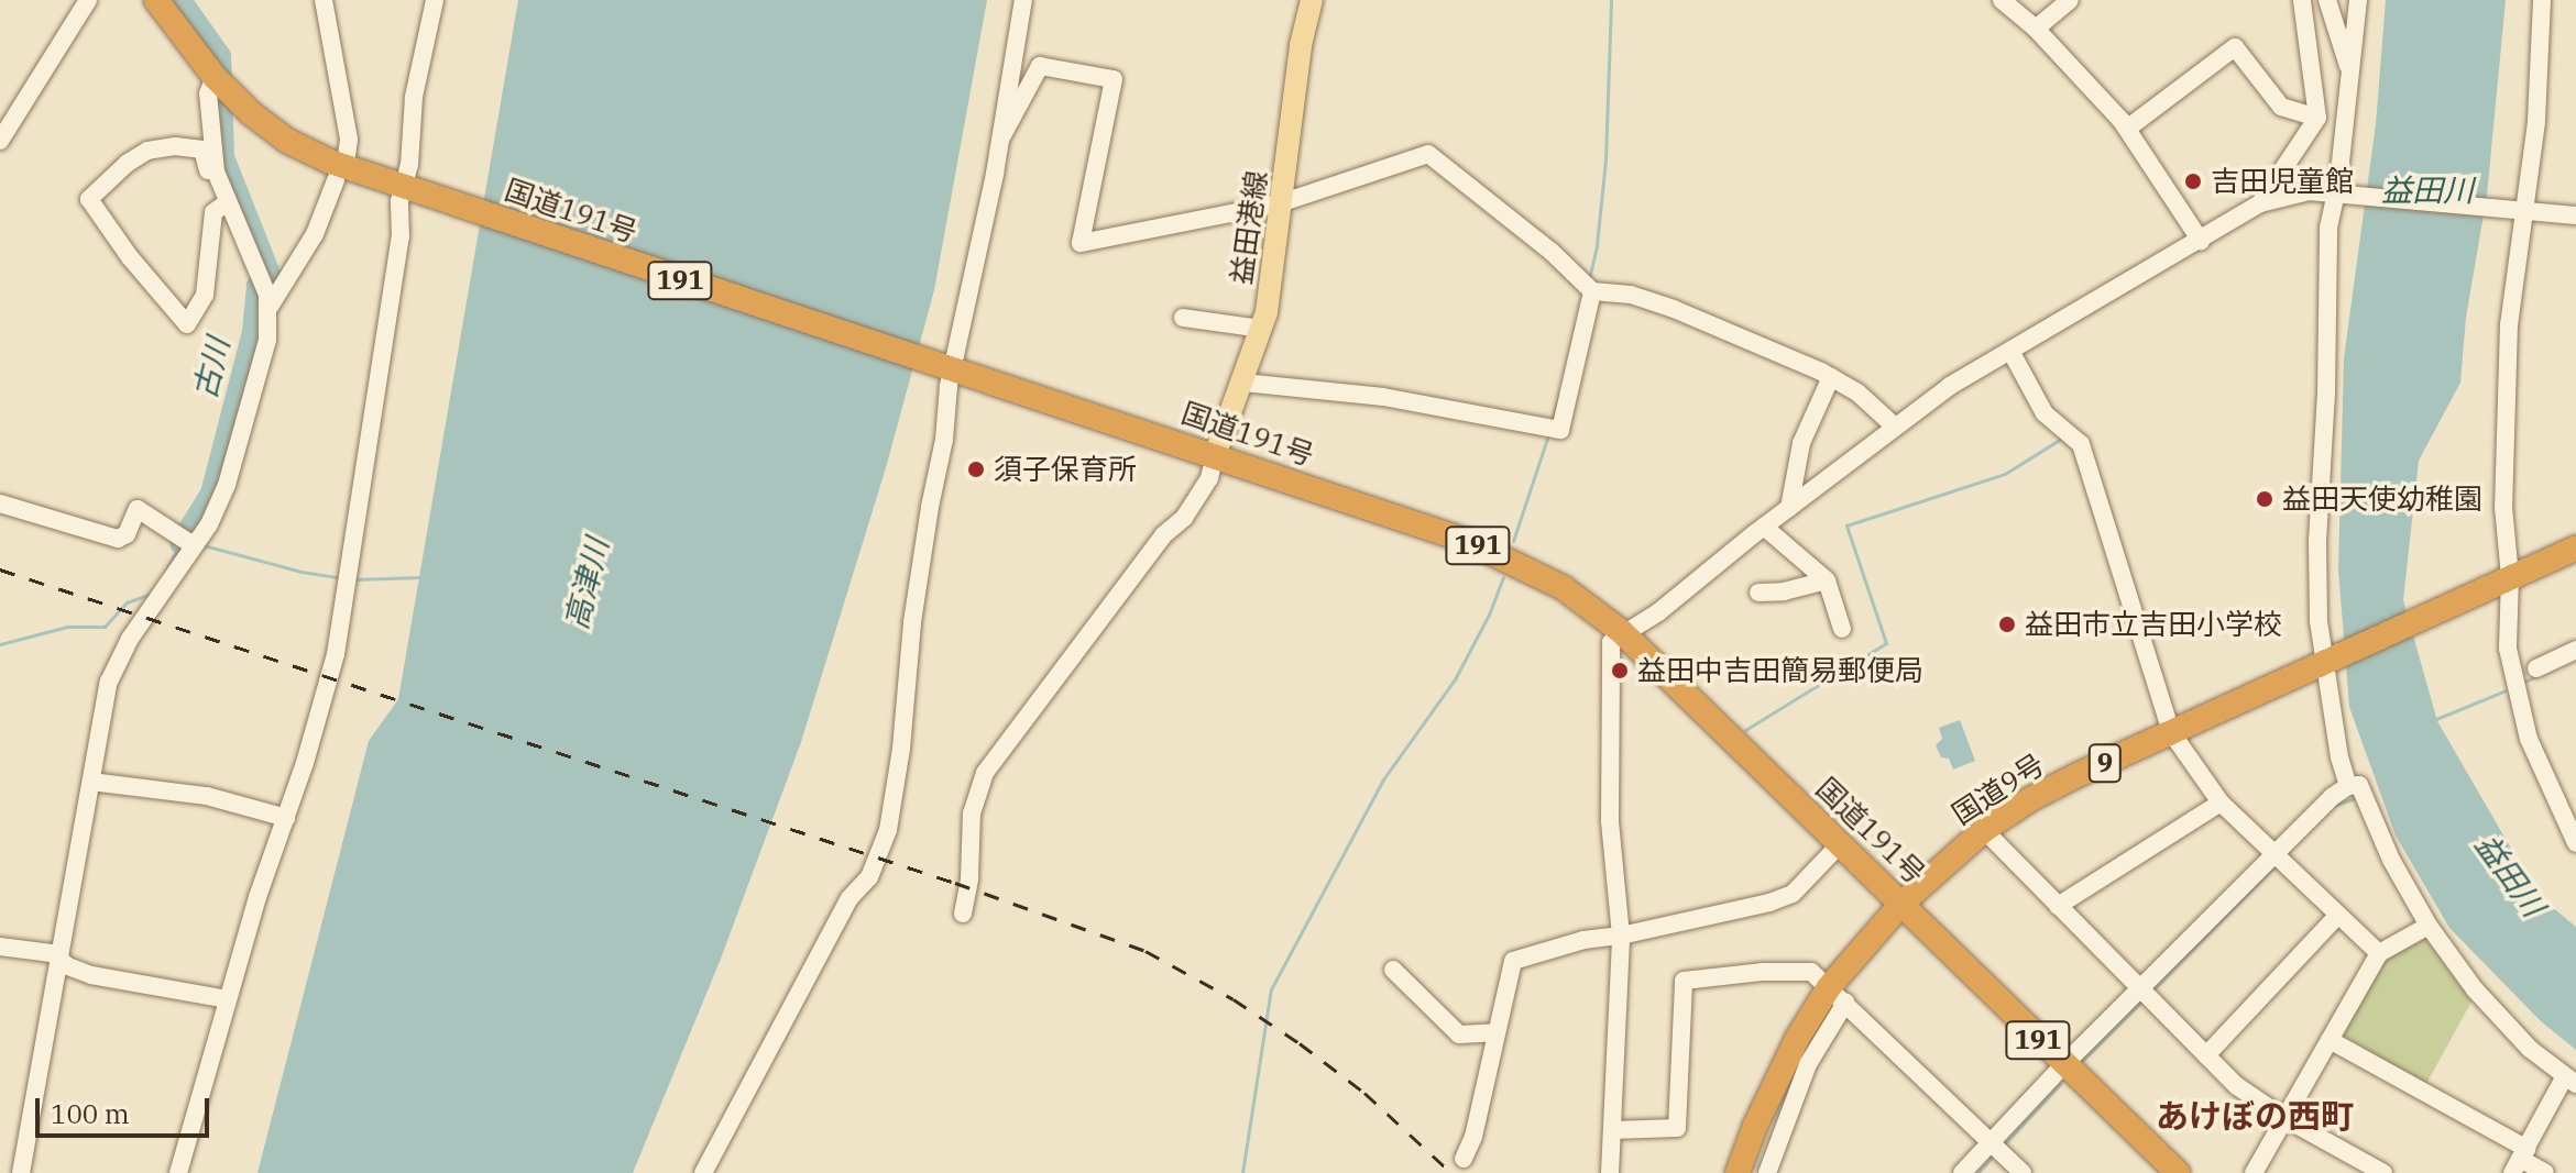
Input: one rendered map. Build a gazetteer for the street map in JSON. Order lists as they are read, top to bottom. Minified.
{"streets":{"highway":["国道191号","191","9","国道9号"],"main road":["益田港線"]},"crossings":[["国道191号","益田港線"],["国道191号","国道9号"]],"districts":["あけぼの西町"],"water":["益田川","古川","高津川"],"places":["吉田児童館","須子保育所","益田天使幼稚園","益田市立吉田小学校","益田中吉田簡易郵便局"],"scale_bar":"100 m"}
